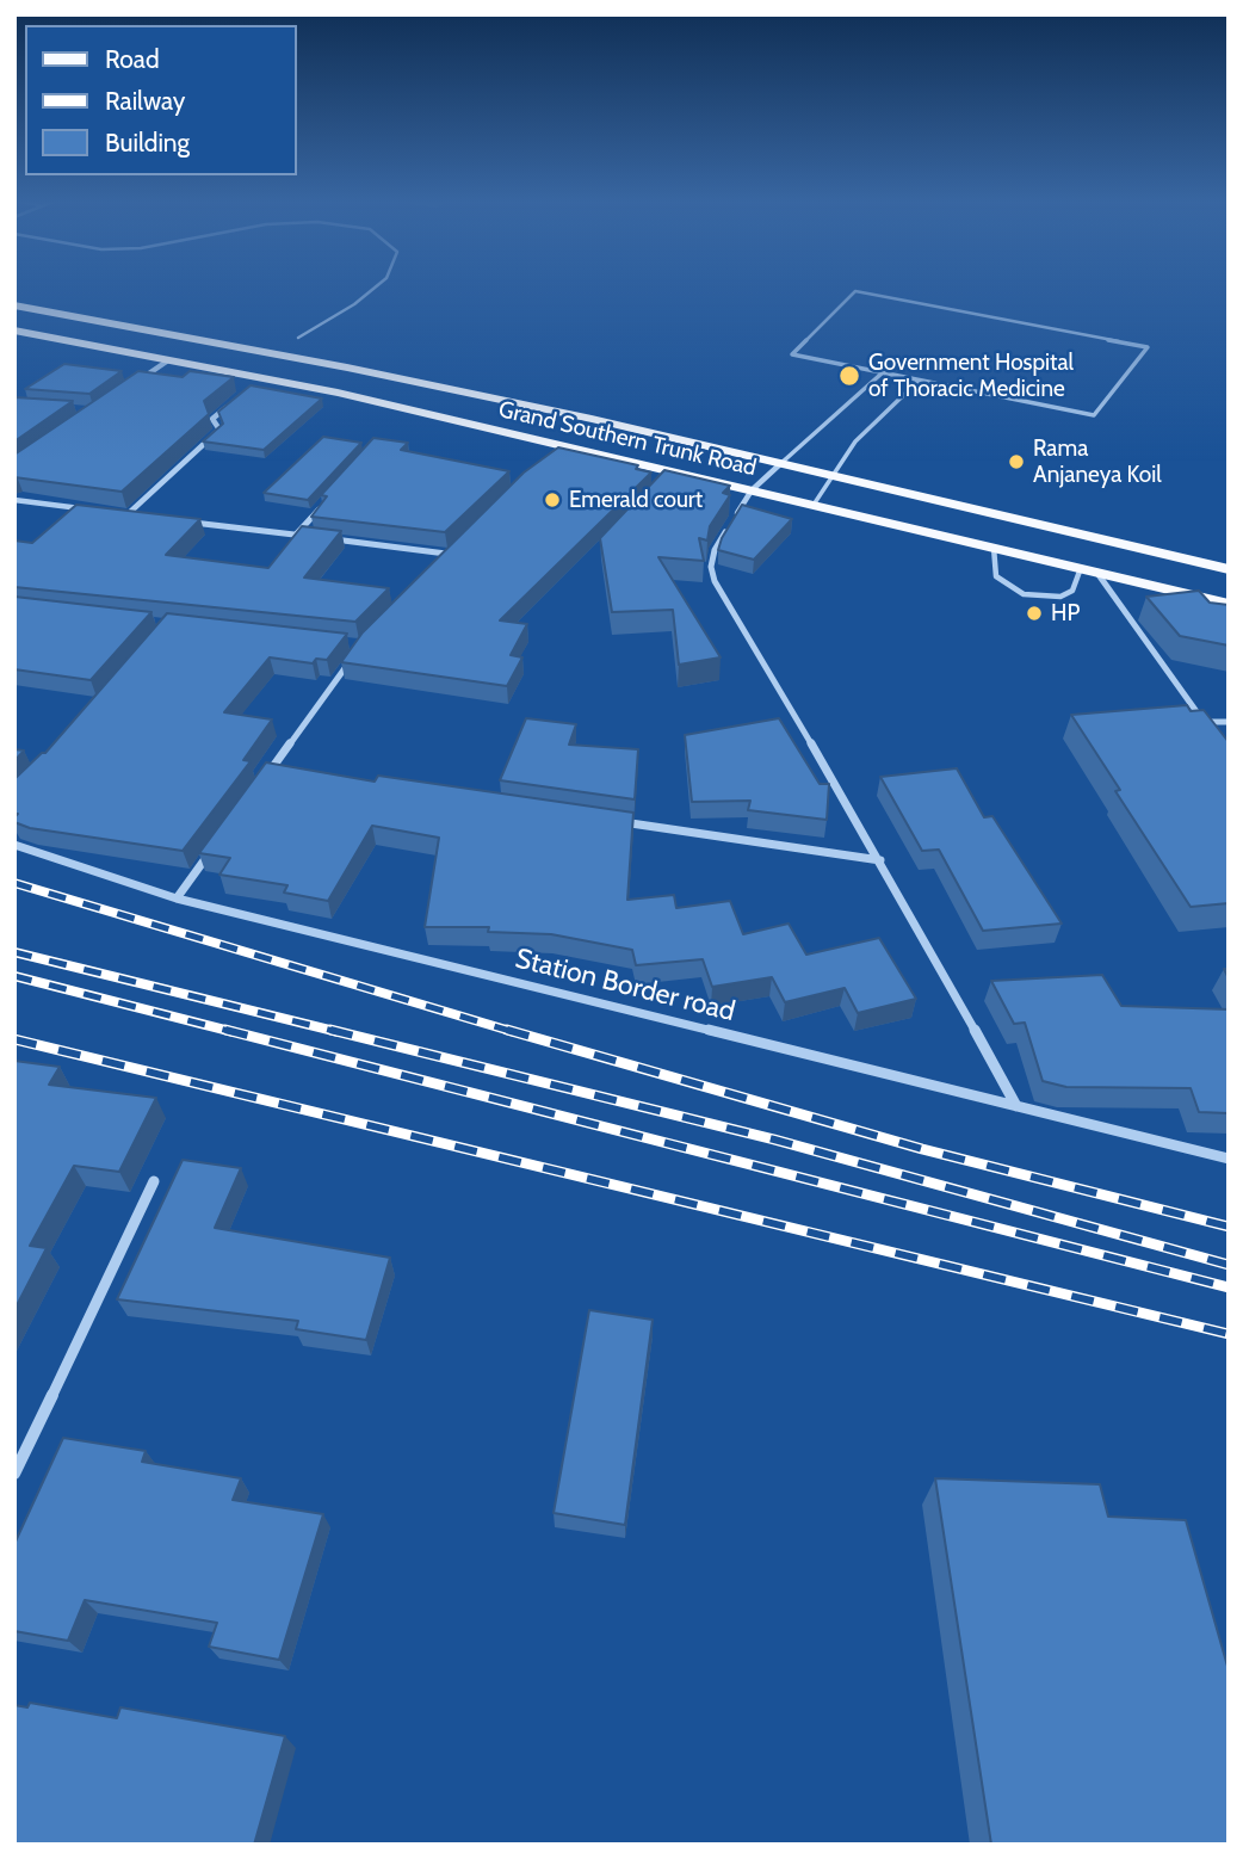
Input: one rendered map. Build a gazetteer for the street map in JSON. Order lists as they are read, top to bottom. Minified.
{"streets":{"main road":["Grand Southern Trunk Road"],"street":["Station Border road"]},"places":["Government Hospital of Thoracic Medicine","Rama Anjaneya Koil","Emerald court","HP"],"legend":["Road","Railway","Building"]}
